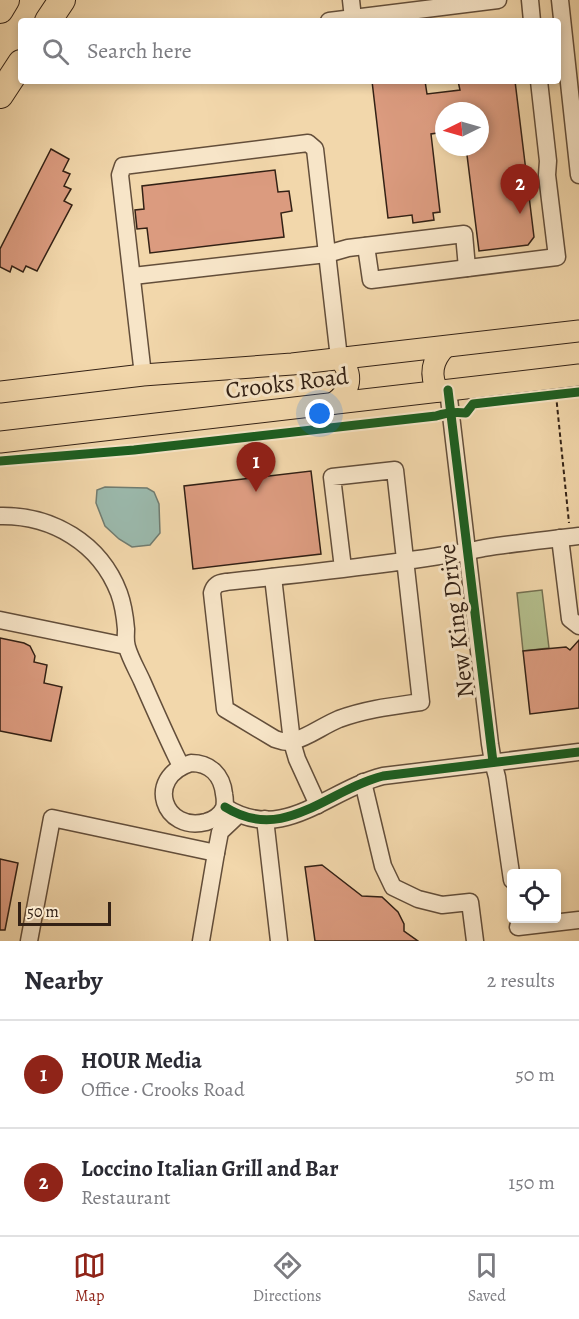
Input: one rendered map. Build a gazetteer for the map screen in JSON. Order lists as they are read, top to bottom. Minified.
{"streets":{"main road":["Crooks Road"],"street":["New King Drive"]},"crossings":[["Crooks Road","New King Drive"]],"scale_bar":"50 m","north":"left","page":{"search":"Search here","pins":["2","1"],"scale":"50 m","heading":["Nearby","2 results"],"list":[{"mark":"1","name":"HOUR Media","note":"Office · Crooks Road","value":"50 m"},{"mark":"2","name":"Loccino Italian Grill and Bar","note":"Restaurant","value":"150 m"}],"nav":["Map","Directions","Saved"]}}
